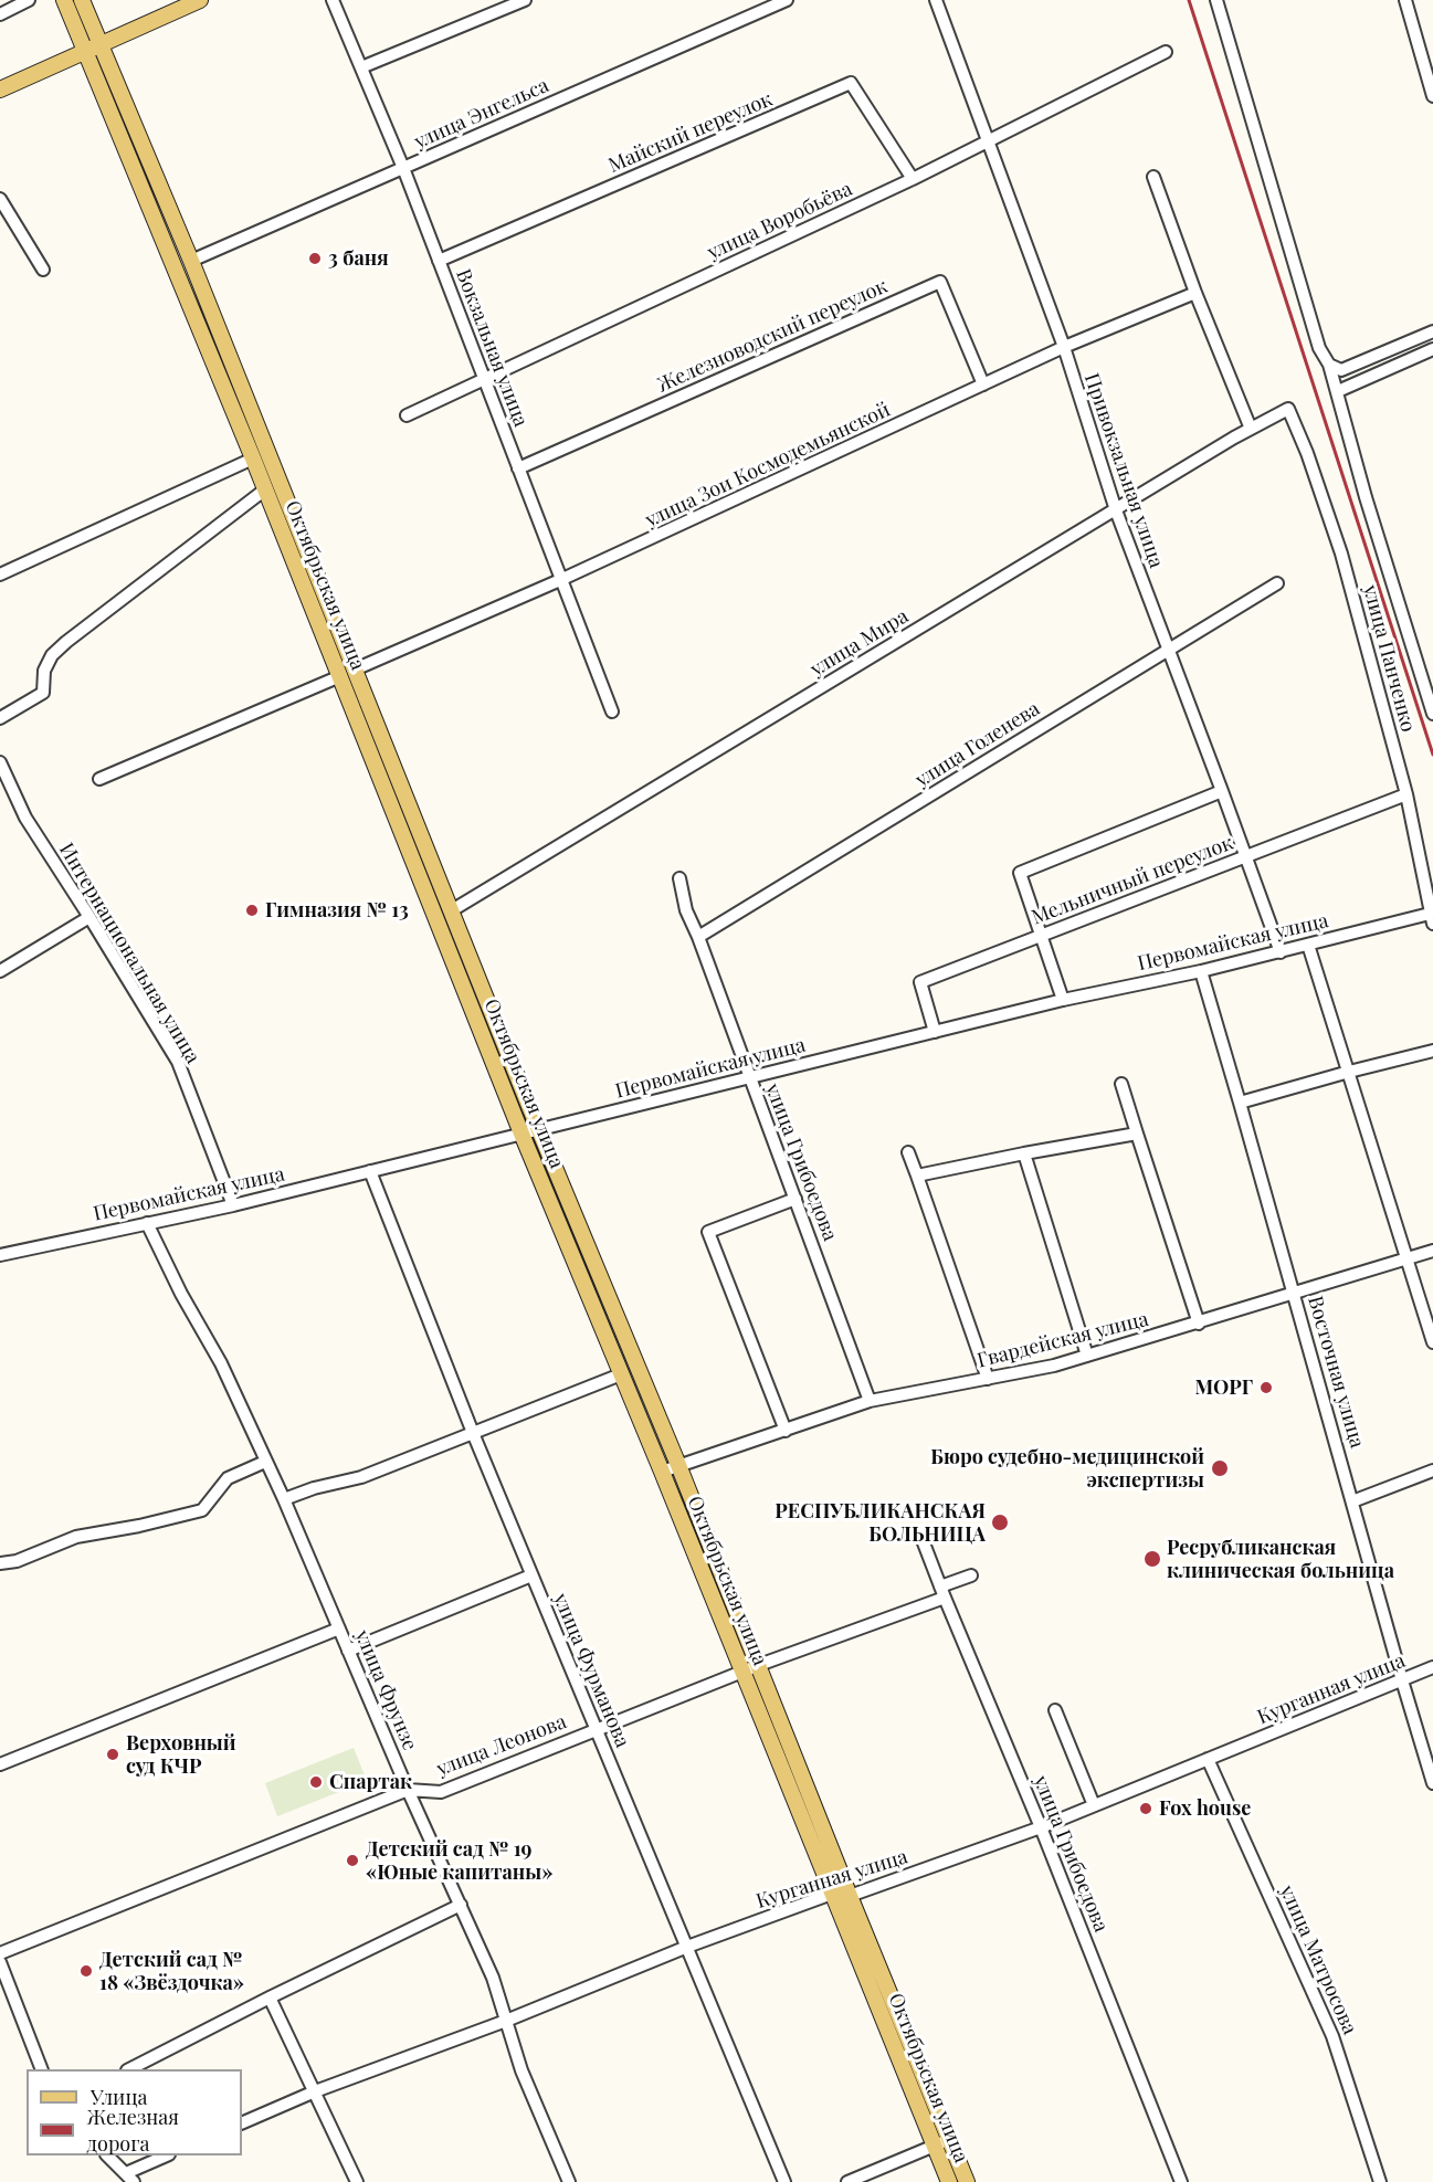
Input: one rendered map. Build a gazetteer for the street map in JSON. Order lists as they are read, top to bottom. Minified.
{"streets":{"main road":["Октябрьская улица"],"street":["улица Энгельса","Майский переулок","улица Воробьёва","Железноводский переулок","Вокзальная улица","улица Зои Космодемьянской","Привокзальная улица","улица Мира","улица Панченко","улица Голенева","Мельничный переулок","Первомайская улица","Интернациональная улица","улица Грибоедова","Гвардейская улица","Восточная улица","улица Фурманова","Курганная улица","улица Фрунзе","улица Леонова","улица Матросова"]},"crossings":[["улица Энгельса","Вокзальная улица"],["улица Энгельса","Октябрьская улица"],["Майский переулок","улица Воробьёва"],["Майский переулок","Вокзальная улица"],["улица Воробьёва","Вокзальная улица"],["улица Воробьёва","Привокзальная улица"],["Железноводский переулок","Вокзальная улица"],["Железноводский переулок","улица Зои Космодемьянской"],["Вокзальная улица","улица Зои Космодемьянской"],["улица Зои Космодемьянской","Привокзальная улица"],["улица Зои Космодемьянской","Октябрьская улица"],["Привокзальная улица","улица Мира"],["Привокзальная улица","улица Голенева"],["Привокзальная улица","Мельничный переулок"],["Привокзальная улица","Первомайская улица"],["Октябрьская улица","улица Мира"],["Октябрьская улица","Первомайская улица"],["Октябрьская улица","Гвардейская улица"],["Октябрьская улица","Курганная улица"],["Октябрьская улица","улица Леонова"],["улица Мира","улица Панченко"],["улица Панченко","Мельничный переулок"],["улица Панченко","Первомайская улица"],["улица Голенева","улица Грибоедова"],["Мельничный переулок","Первомайская улица"],["Первомайская улица","Интернациональная улица"],["Первомайская улица","улица Грибоедова"],["Первомайская улица","Восточная улица"],["Первомайская улица","улица Фурманова"],["Первомайская улица","улица Фрунзе"],["улица Грибоедова","Гвардейская улица"],["улица Грибоедова","Курганная улица"],["улица Грибоедова","улица Леонова"],["Гвардейская улица","Восточная улица"],["Восточная улица","Курганная улица"],["улица Фурманова","Курганная улица"],["улица Фурманова","улица Леонова"],["Курганная улица","улица Фрунзе"],["Курганная улица","улица Матросова"],["улица Фрунзе","улица Леонова"]],"places":["3 баня","Гимназия № 13","МОРГ","Бюро судебно-медицинской экспертизы","РЕСПУБЛИКАНСКАЯ БОЛЬНИЦА","Ресрубликанская клиническая больница","Верховный суд КЧР","Спартак","Fox house","Детский сад № 19 «Юные капитаны»","Детский сад № 18 «Звёздочка»"],"legend":["Улица","Железная дорога"]}
